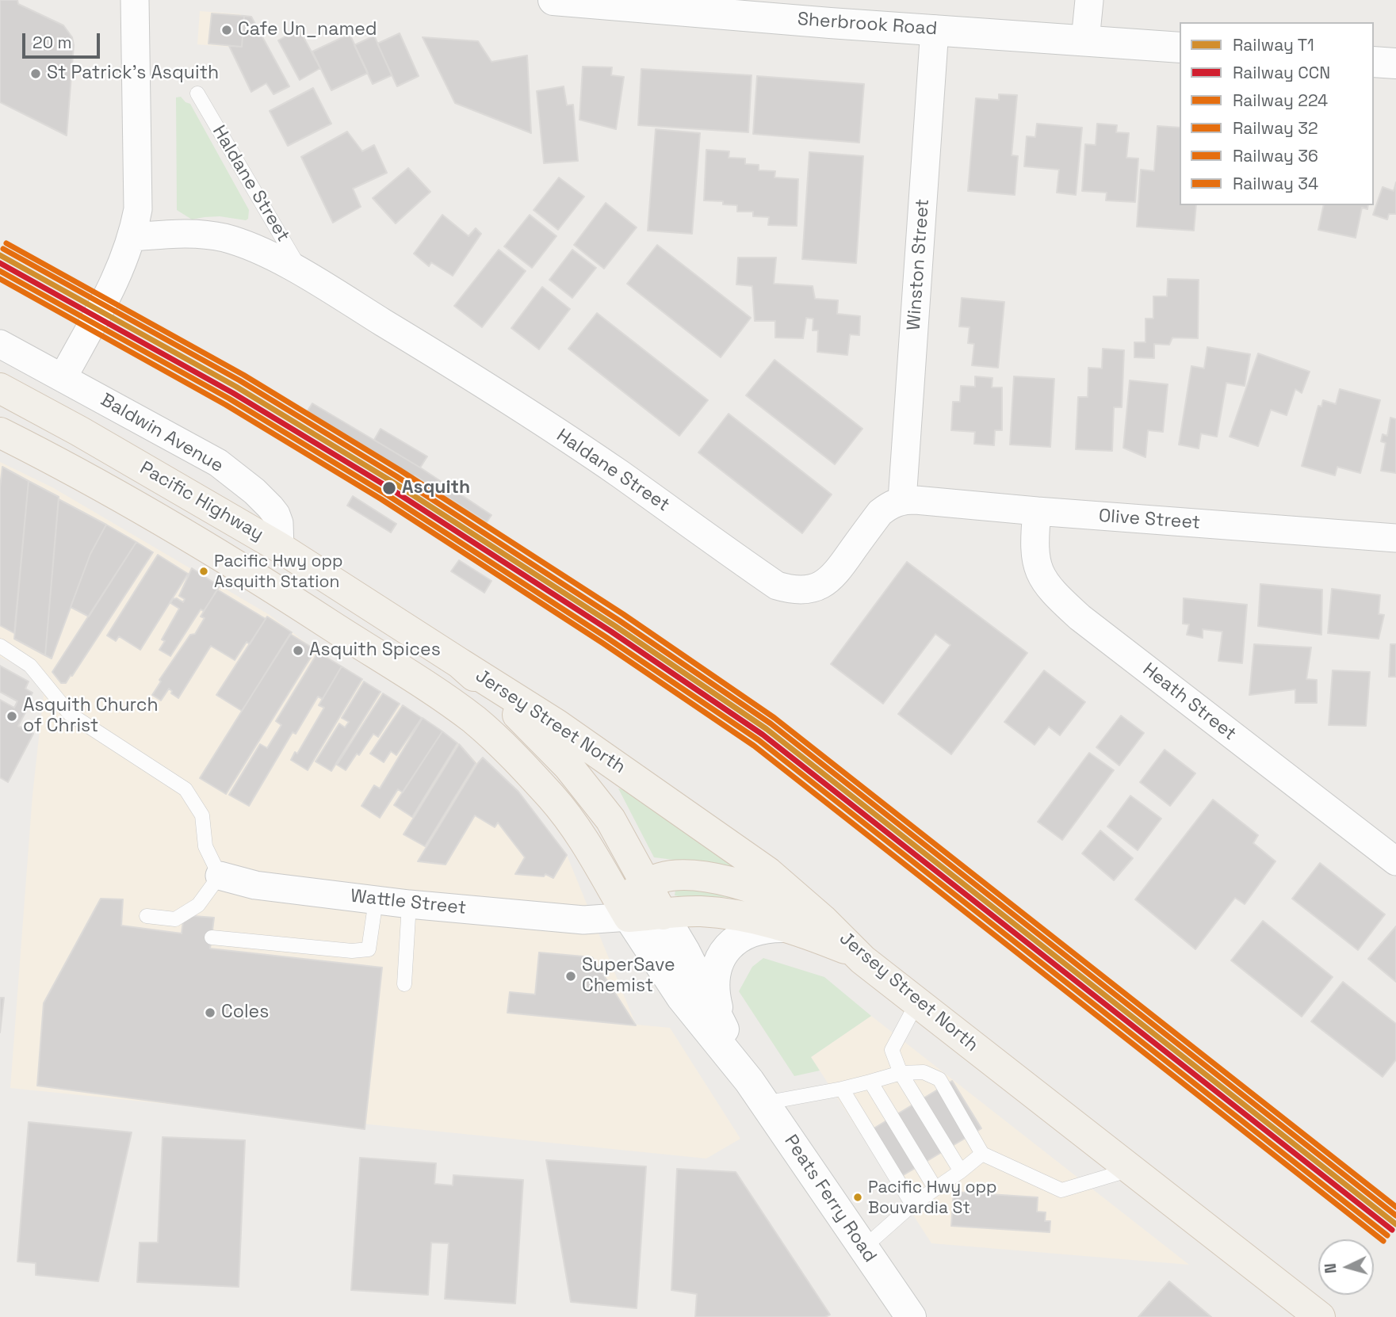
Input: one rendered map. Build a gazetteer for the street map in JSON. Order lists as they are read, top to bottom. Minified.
{"streets":{"main road":["Sherbrook Road","Pacific Highway","Jersey Street North","Peats Ferry Road"],"street":["Haldane Street","Winston Street","Baldwin Avenue","Olive Street","Heath Street","Wattle Street"]},"crossings":[["Sherbrook Road","Winston Street"],["Haldane Street","Winston Street"],["Haldane Street","Olive Street"],["Winston Street","Olive Street"],["Baldwin Avenue","Pacific Highway"],["Pacific Highway","Jersey Street North"],["Pacific Highway","Wattle Street"],["Pacific Highway","Peats Ferry Road"],["Olive Street","Heath Street"],["Jersey Street North","Peats Ferry Road"],["Wattle Street","Peats Ferry Road"]],"places":["Cafe Un_named","St Patrick's Asquith","Asquith","Pacific Hwy opp Asquith Station","Asquith Spices","Asquith Church of Christ","SuperSave Chemist","Coles","Pacific Hwy opp Bouvardia St"],"lines":["rail line 36","rail line 224","rail line T1","rail line CCN","rail line 32","rail line 34"],"legend":["Railway T1","Railway CCN","Railway 224","Railway 32","Railway 36","Railway 34"],"scale_bar":"20 m","north":"left"}
